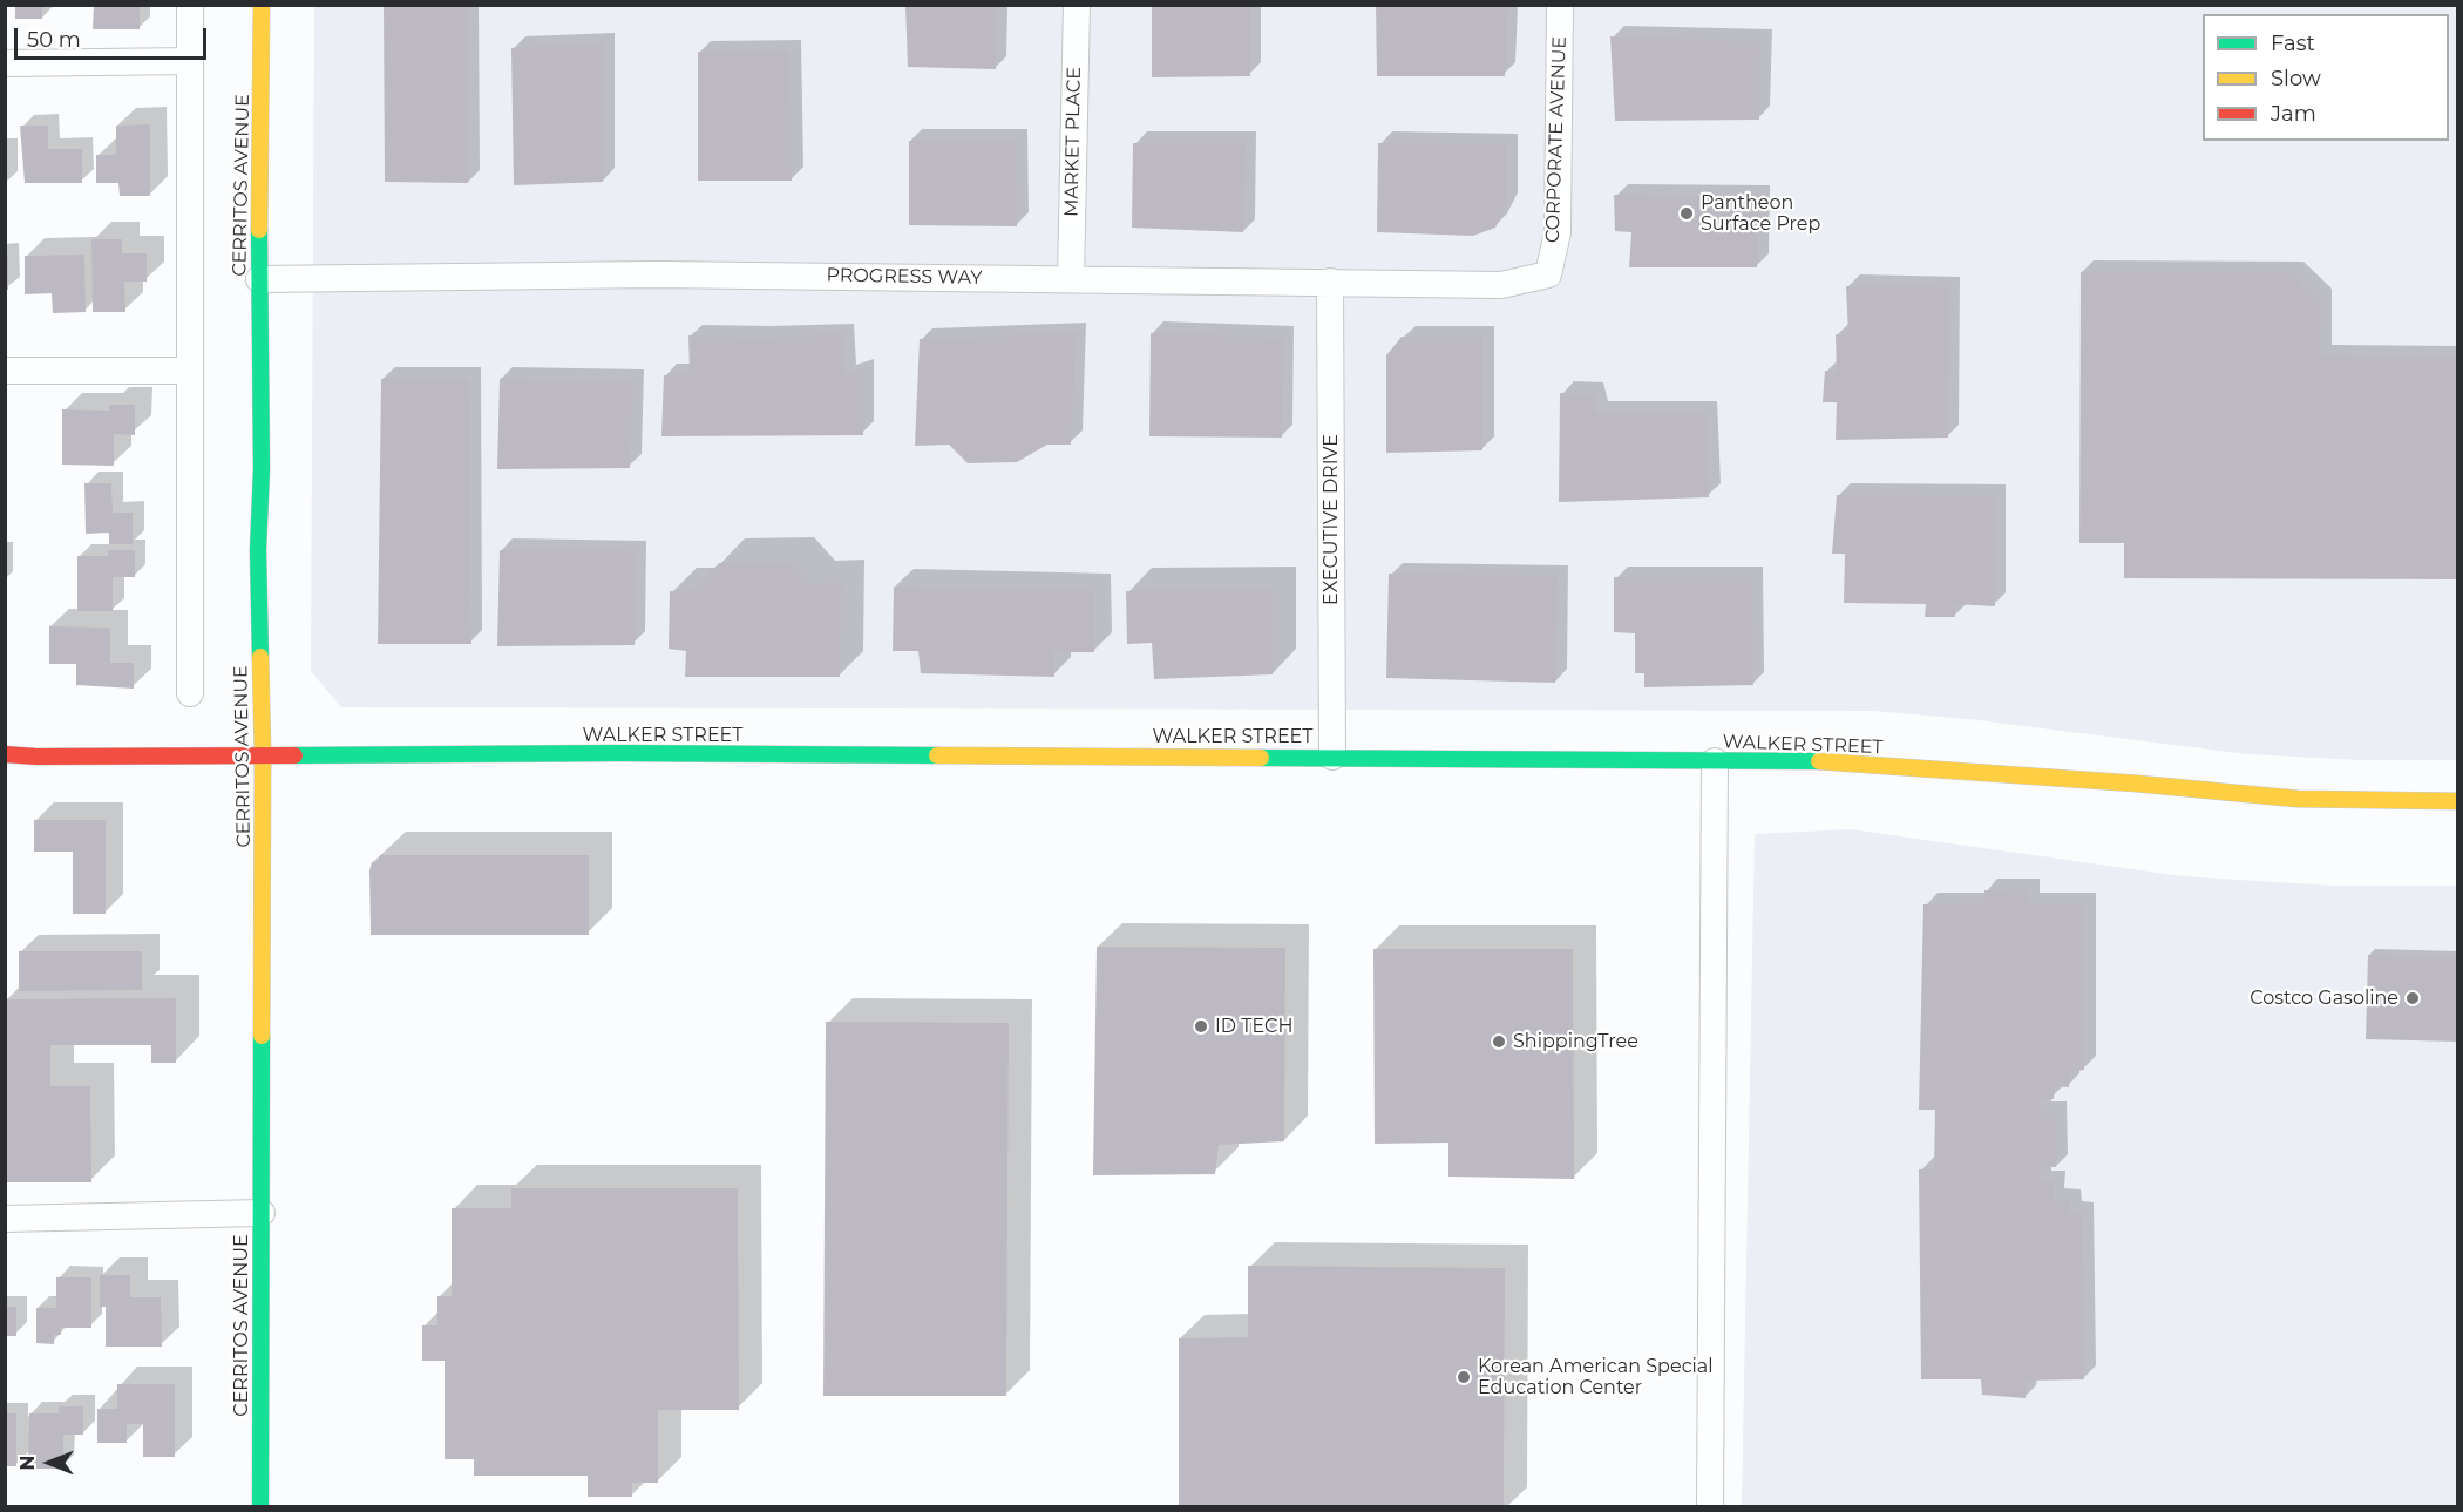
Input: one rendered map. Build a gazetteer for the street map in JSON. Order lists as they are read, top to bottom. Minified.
{"streets":{"main road":["CERRITOS AVENUE","WALKER STREET"],"street":["CORPORATE AVENUE","MARKET PLACE","PROGRESS WAY","EXECUTIVE DRIVE"]},"crossings":[["CORPORATE AVENUE","PROGRESS WAY"],["MARKET PLACE","PROGRESS WAY"],["CERRITOS AVENUE","PROGRESS WAY"],["CERRITOS AVENUE","WALKER STREET"],["PROGRESS WAY","EXECUTIVE DRIVE"],["EXECUTIVE DRIVE","WALKER STREET"]],"places":["Pantheon Surface Prep","Costco Gasoline","ID TECH","ShippingTree","Korean American Special Education Center"],"legend":["Fast","Slow","Jam"],"scale_bar":"50 m","north":"left"}
